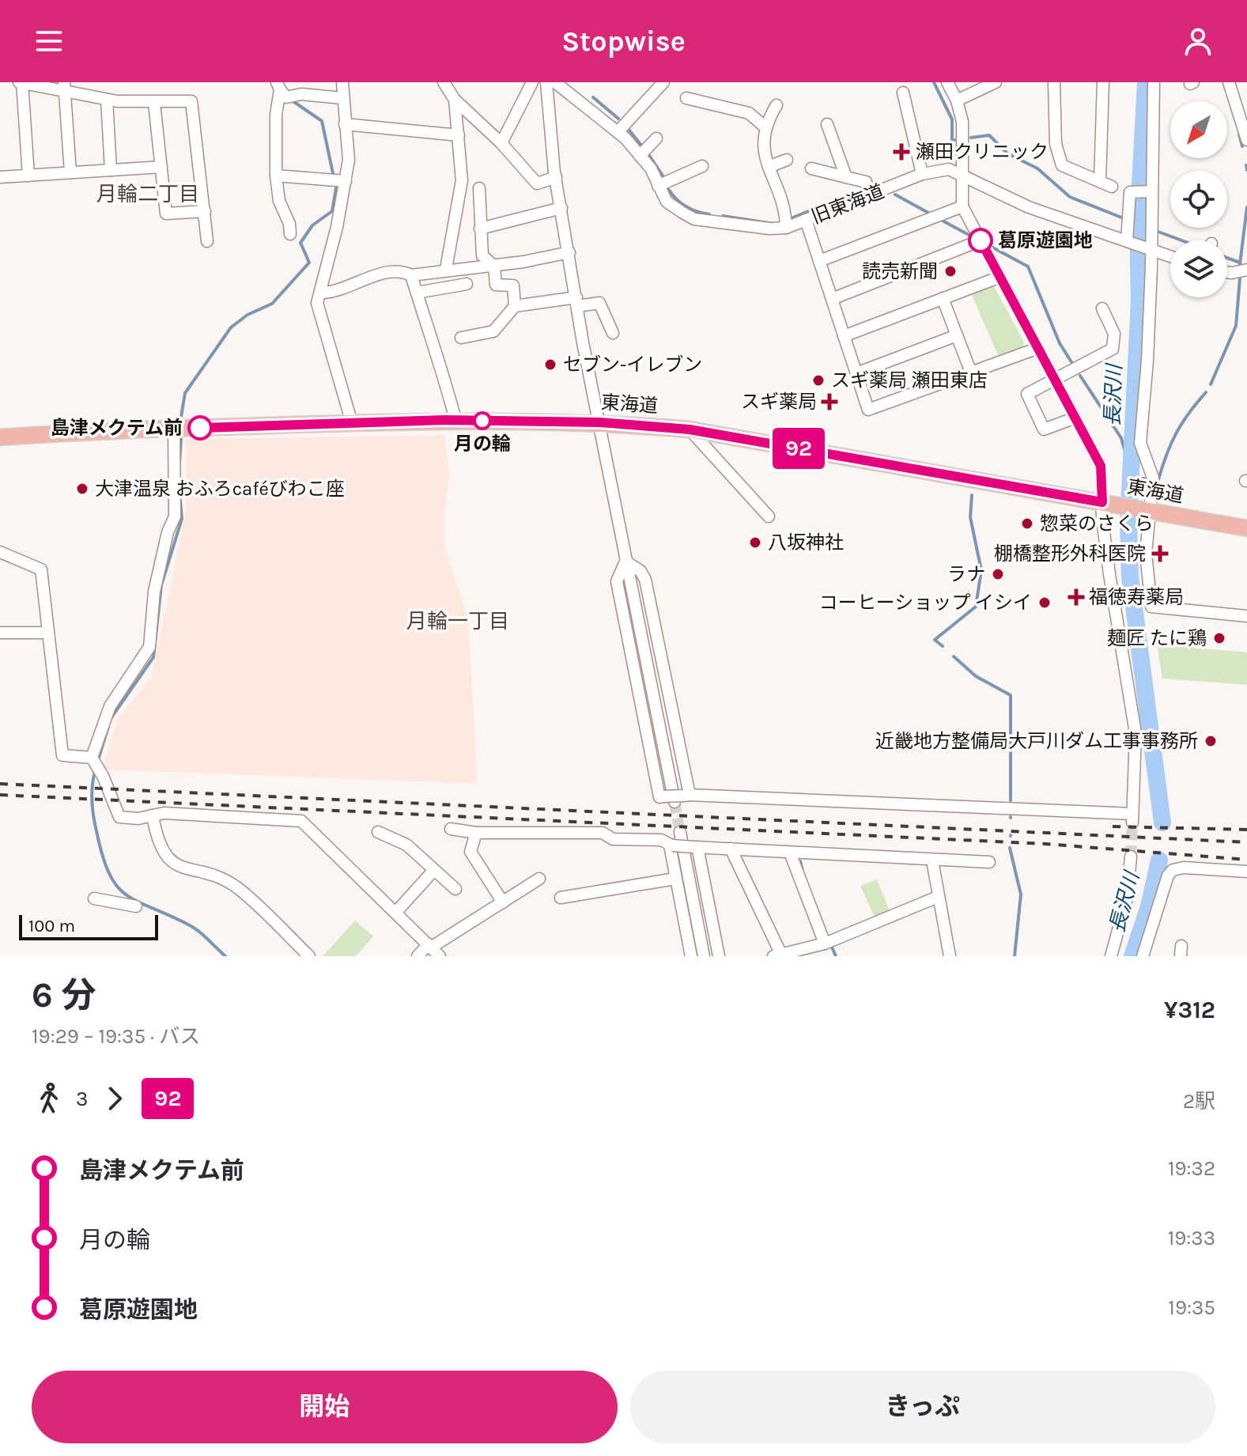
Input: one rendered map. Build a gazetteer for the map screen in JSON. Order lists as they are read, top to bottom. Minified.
{"streets":{"highway":["東海道"],"street":["旧東海道"]},"districts":["月輪二丁目","月輪一丁目"],"water":["長沢川"],"places":{"health":["瀬田クリニック","スギ薬局","棚橋整形外科医院","福徳寿薬局"],"other":["葛原遊園地","読売新聞","セブン-イレブン","スギ薬局 瀬田東店","月の輪","島津メクテム前","大津温泉 おふろcaféびわこ座","惣菜のさくら","八坂神社","ラナ","コーヒーショップ イシイ","麺匠 たに鶏","近畿地方整備局大戸川ダム工事事務所"]},"lines":["bus line 92"],"scale_bar":"100 m","north":"bottom left","page":{"header":"Stopwise","on_map":"92","scale":"100 m","heading":["6 分","19:29 – 19:35 · バス","¥312"],"legs":["3","92","2駅"],"list":[{"name":"島津メクテム前","value":"19:32"},{"name":"月の輪","value":"19:33"},{"name":"葛原遊園地","value":"19:35"}],"buttons":["開始","きっぷ"]}}
